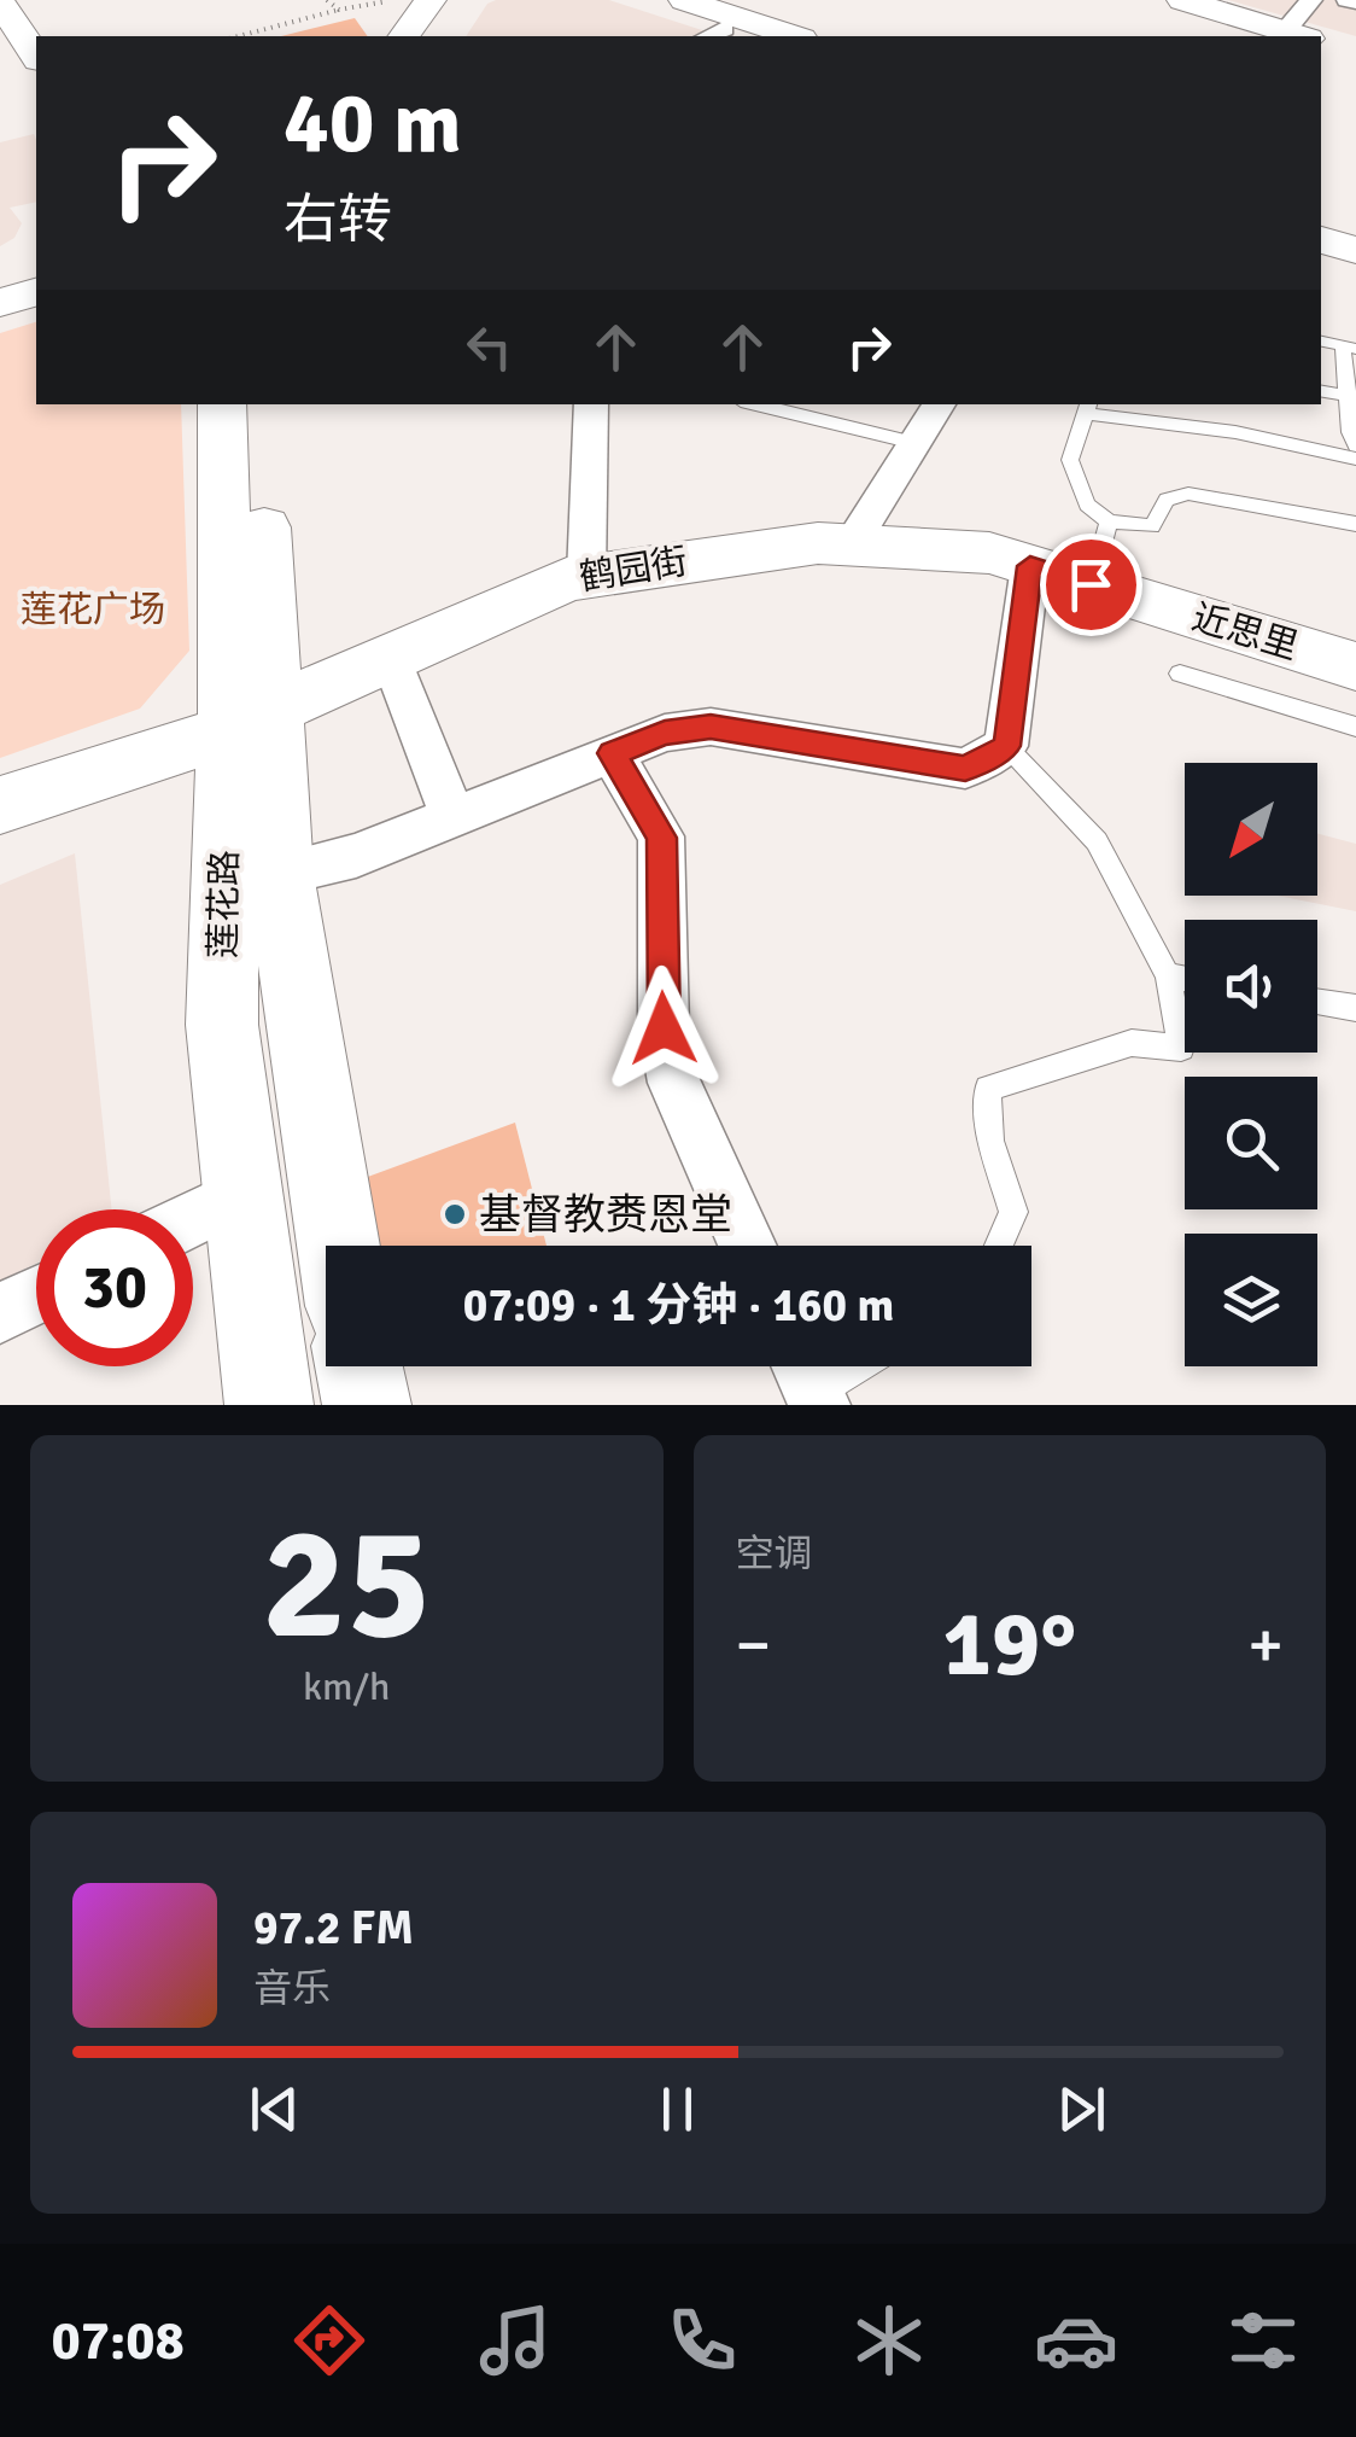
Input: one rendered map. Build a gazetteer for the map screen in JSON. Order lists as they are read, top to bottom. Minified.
{"streets":{"main road":["鹤园街","近思里","莲花路"]},"crossings":[["鹤园街","近思里"],["鹤园街","莲花路"]],"parks":["莲花广场"],"places":["基督教赉恩堂"],"north":"bottom left","page":{"turn":["40 m","右转"],"limit":"30","trip":"07:09 · 1 分钟 · 160 m","tile":[["25","km/h"],"空调"],"heat":["−","19°","+"],"song":["97.2 FM","音乐"],"tabs":"07:08"}}
